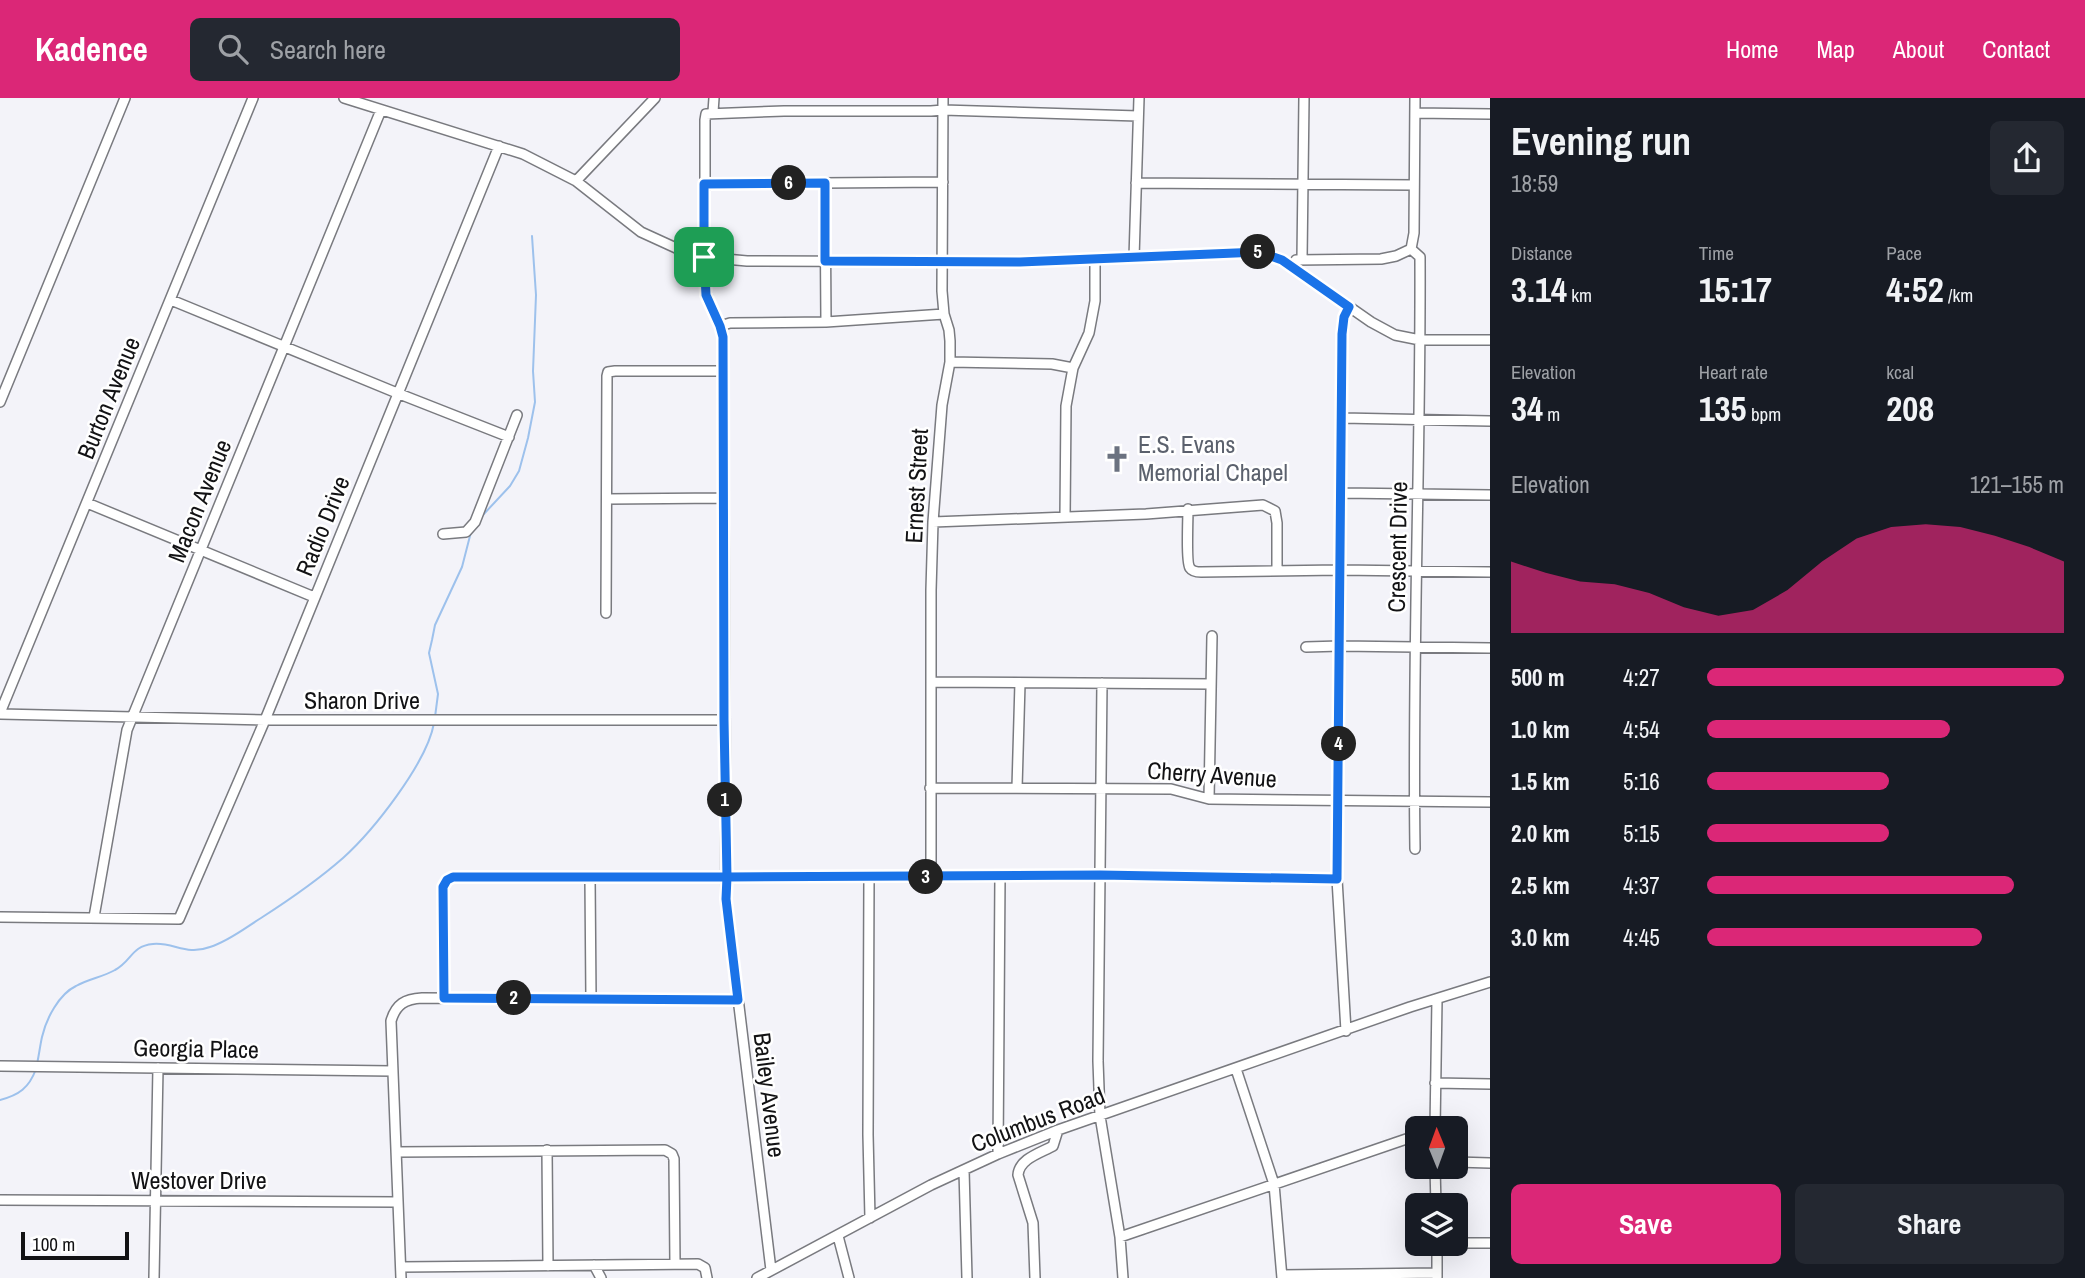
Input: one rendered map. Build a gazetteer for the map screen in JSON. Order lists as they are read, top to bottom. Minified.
{"streets":{"street":["Burton Avenue","Ernest Street","Macon Avenue","Radio Drive","Crescent Drive","Sharon Drive","Cherry Avenue","Georgia Place","Bailey Avenue","Columbus Road","Westover Drive"]},"crossings":[["Burton Avenue","Sharon Drive"],["Ernest Street","Cherry Avenue"],["Macon Avenue","Radio Drive"],["Macon Avenue","Sharon Drive"],["Radio Drive","Sharon Drive"],["Crescent Drive","Cherry Avenue"],["Sharon Drive","Bailey Avenue"],["Bailey Avenue","Columbus Road"]],"places":{"church":["E.S. Evans Memorial Chapel"]},"scale_bar":"100 m","north":"top","page":{"header":"Kadence","search":"Search here","nav":["Home","Map","About","Contact"],"heading":["Evening run","18:59"],"pins":["6","5","4","1","3","2"],"stats":[["Distance","3.14 km"],["Time","15:17"],["Pace","4:52 /km"],["Elevation","34 m"],["Heart rate","135 bpm"],["kcal","208"]],"chart":["Elevation","121–155 m"],"list":[{"name":"500 m","note":"4:27"},{"name":"1.0 km","note":"4:54"},{"name":"1.5 km","note":"5:16"},{"name":"2.0 km","note":"5:15"},{"name":"2.5 km","note":"4:37"},{"name":"3.0 km","note":"4:45"}],"buttons":["Save","Share"],"scale":"100 m"}}
